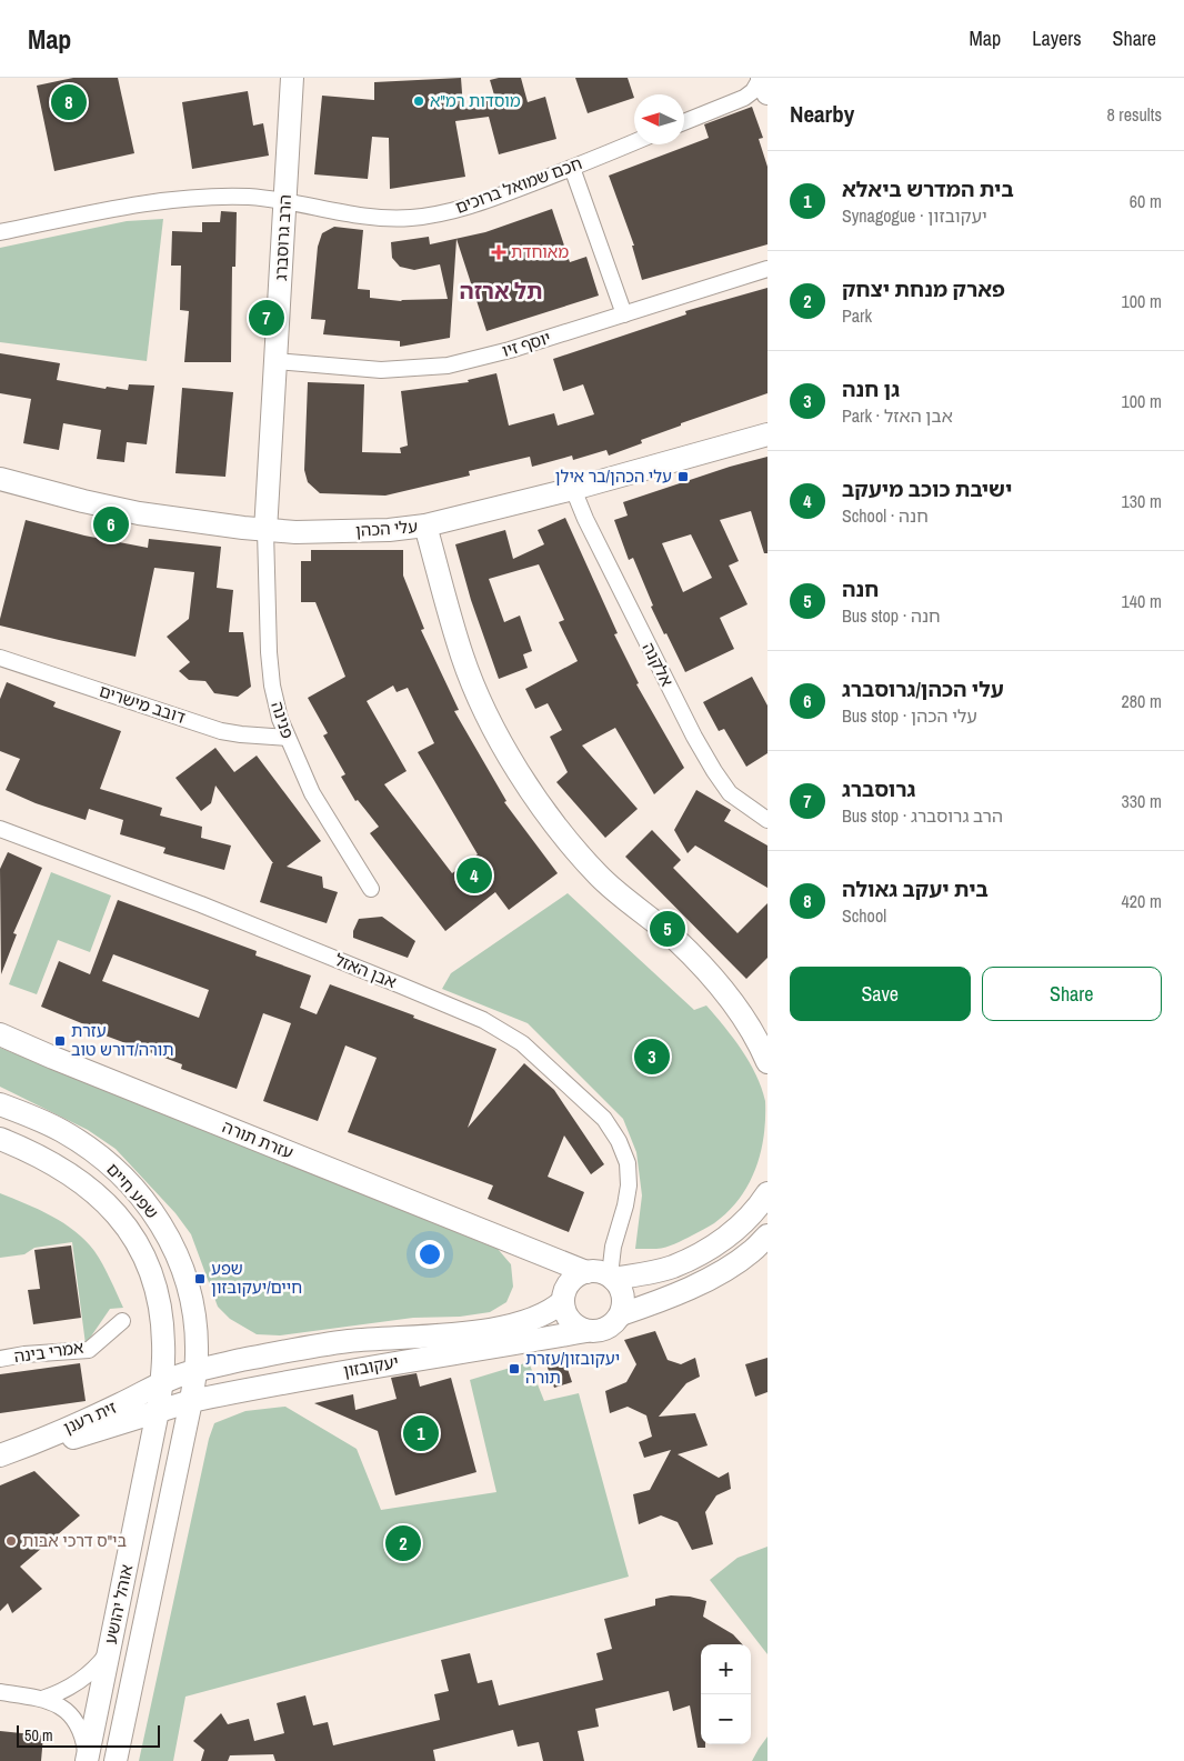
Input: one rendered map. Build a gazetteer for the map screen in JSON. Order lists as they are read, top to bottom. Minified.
{"streets":{"street":["חכם שמואל ברוכים","הרב גרוסברג","יוסף זיו","עלי הכהן","אלקנה","דובב מישרים","פנינה","אבן האזל","עזרת תורה","שפע חיים","אמרי בינה","יעקובזון","זית רענן","אוהל יהושע"]},"crossings":[["חכם שמואל ברוכים","הרב גרוסברג"],["הרב גרוסברג","יוסף זיו"],["הרב גרוסברג","עלי הכהן"],["הרב גרוסברג","פנינה"],["עלי הכהן","אלקנה"],["עלי הכהן","פנינה"],["דובב מישרים","פנינה"],["אבן האזל","עזרת תורה"],["אבן האזל","יעקובזון"],["עזרת תורה","יעקובזון"],["שפע חיים","יעקובזון"],["שפע חיים","זית רענן"],["שפע חיים","אוהל יהושע"],["יעקובזון","זית רענן"],["יעקובזון","אוהל יהושע"],["זית רענן","אוהל יהושע"]],"districts":["תל ארזה"],"places":{"other":["מוסדות רמ\"א","בי\"ס דרכי אבות"],"health":["מאוחדת"],"transit":["עלי הכהן/בר אילן","עזרת תורה/דורש טוב","שפע חיים/יעקובזון","יעקובזון/עזרת תורה"]},"scale_bar":"50 m","north":"left","page":{"header":"Map","nav":["Map","Layers","Share"],"heading":["Nearby","8 results"],"pins":["8","7","6","4","5","3","1","2"],"list":[{"mark":"1","name":"בית המדרש ביאלא","note":"Synagogue · יעקובזון","value":"60 m"},{"mark":"2","name":"פארק מנחת יצחק","note":"Park","value":"100 m"},{"mark":"3","name":"גן חנה","note":"Park · אבן האזל","value":"100 m"},{"mark":"4","name":"ישיבת כוכב מיעקב","note":"School · חנה","value":"130 m"},{"mark":"5","name":"חנה","note":"Bus stop · חנה","value":"140 m"},{"mark":"6","name":"עלי הכהן/גרוסברג","note":"Bus stop · עלי הכהן","value":"280 m"},{"mark":"7","name":"גרוסברג","note":"Bus stop · הרב גרוסברג","value":"330 m"},{"mark":"8","name":"בית יעקב גאולה","note":"School","value":"420 m"}],"buttons":["Save","Share"],"map_buttons":["+","−"],"scale":"50 m"}}
